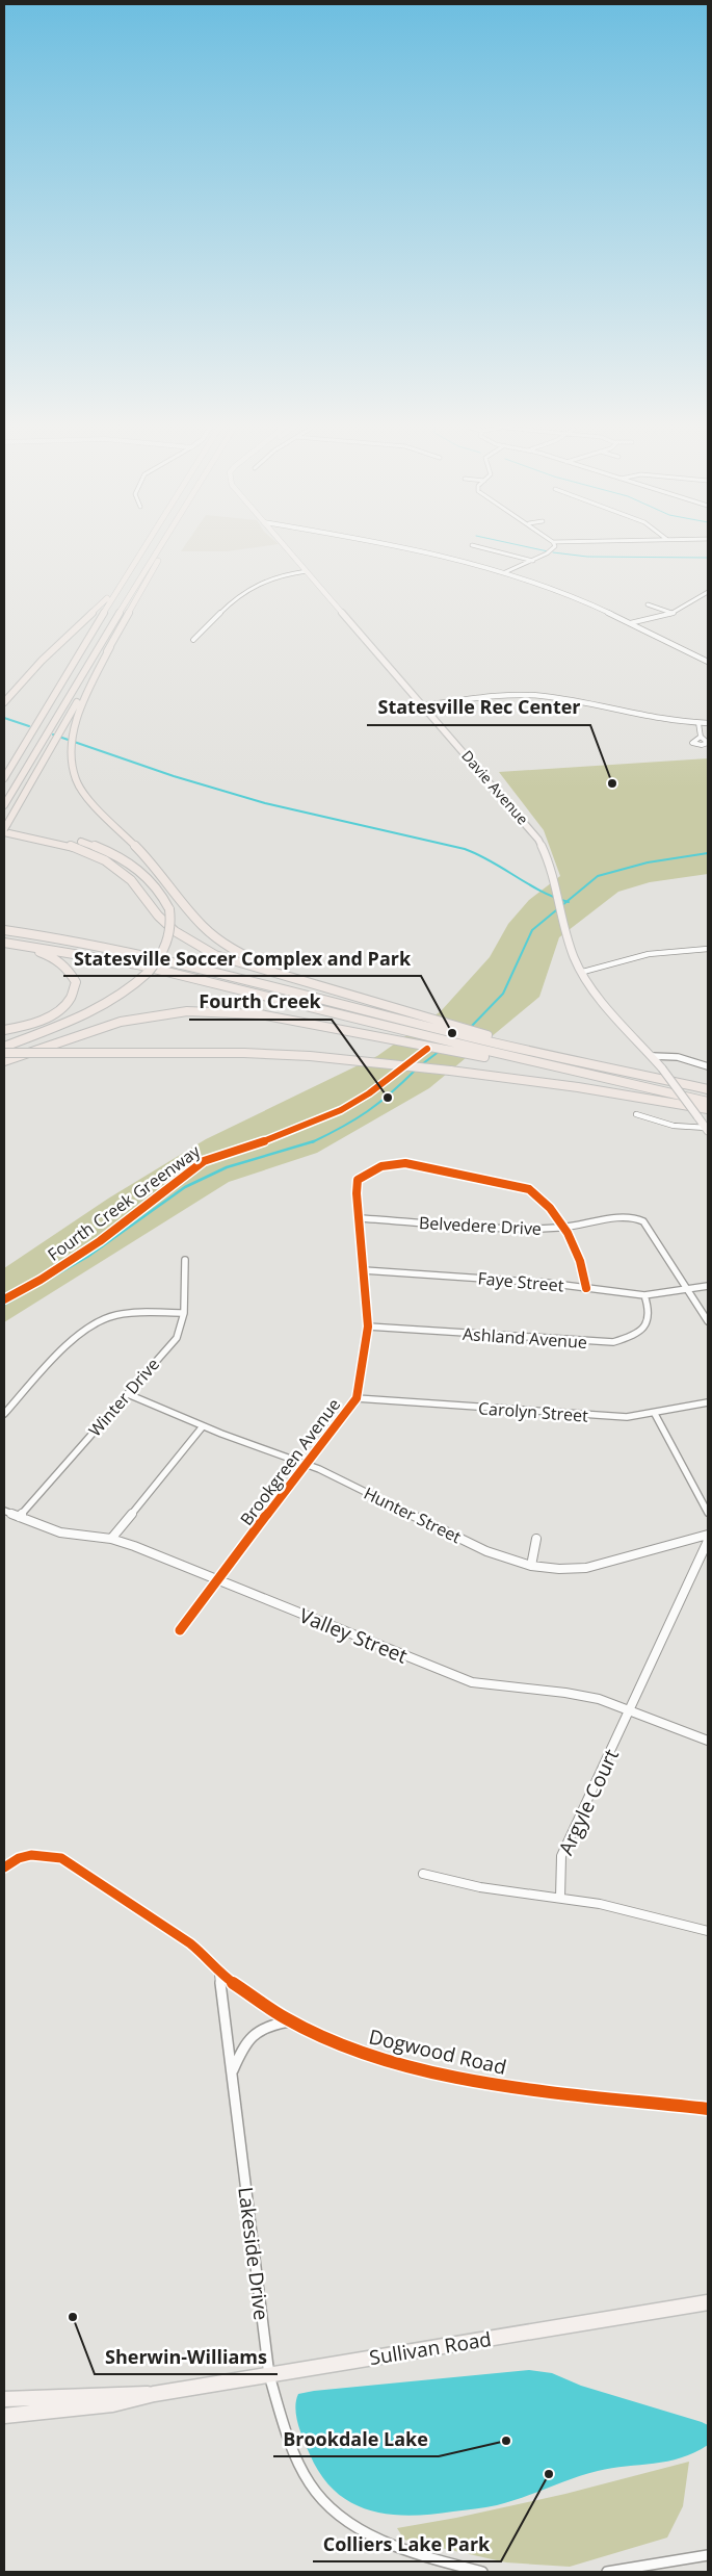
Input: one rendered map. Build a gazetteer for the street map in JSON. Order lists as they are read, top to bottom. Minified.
{"streets":{"main road":["Davie Avenue","Sullivan Road"],"street":["Belvedere Drive","Faye Street","Ashland Avenue","Winter Drive","Carolyn Street","Brookgreen Avenue","Hunter Street","Valley Street","Argyle Court","Dogwood Road","Lakeside Drive"],"cycle path":["Fourth Creek Greenway"]},"crossings":[["Belvedere Drive","Faye Street"],["Belvedere Drive","Brookgreen Avenue"],["Faye Street","Ashland Avenue"],["Faye Street","Brookgreen Avenue"],["Ashland Avenue","Brookgreen Avenue"],["Winter Drive","Hunter Street"],["Winter Drive","Valley Street"],["Carolyn Street","Brookgreen Avenue"],["Brookgreen Avenue","Hunter Street"],["Brookgreen Avenue","Valley Street"],["Valley Street","Argyle Court"],["Dogwood Road","Lakeside Drive"],["Lakeside Drive","Sullivan Road"]],"places":["Statesville Rec Center","Statesville Soccer Complex and Park","Fourth Creek","Sherwin-Williams","Brookdale Lake","Colliers Lake Park"]}
